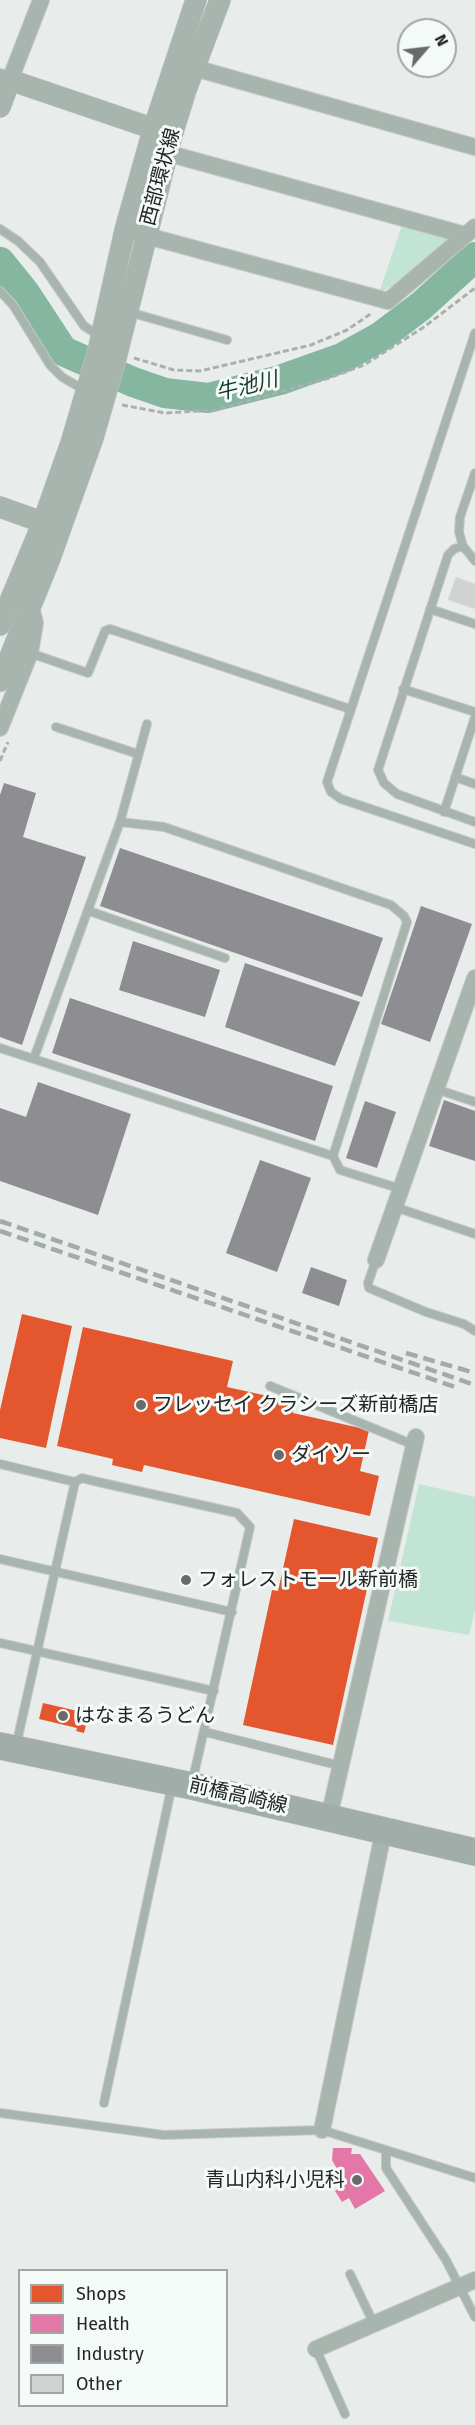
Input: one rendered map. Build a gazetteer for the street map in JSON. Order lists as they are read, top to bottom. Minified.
{"streets":{"main road":["前橋高崎線"],"street":["西部環状線"]},"water":["牛池川"],"places":["フレッセイ クラシーズ新前橋店","ダイソー","フォレストモール新前橋","はなまるうどん","青山内科小児科"],"legend":["Shops","Health","Industry","Other"],"north":"top right"}
